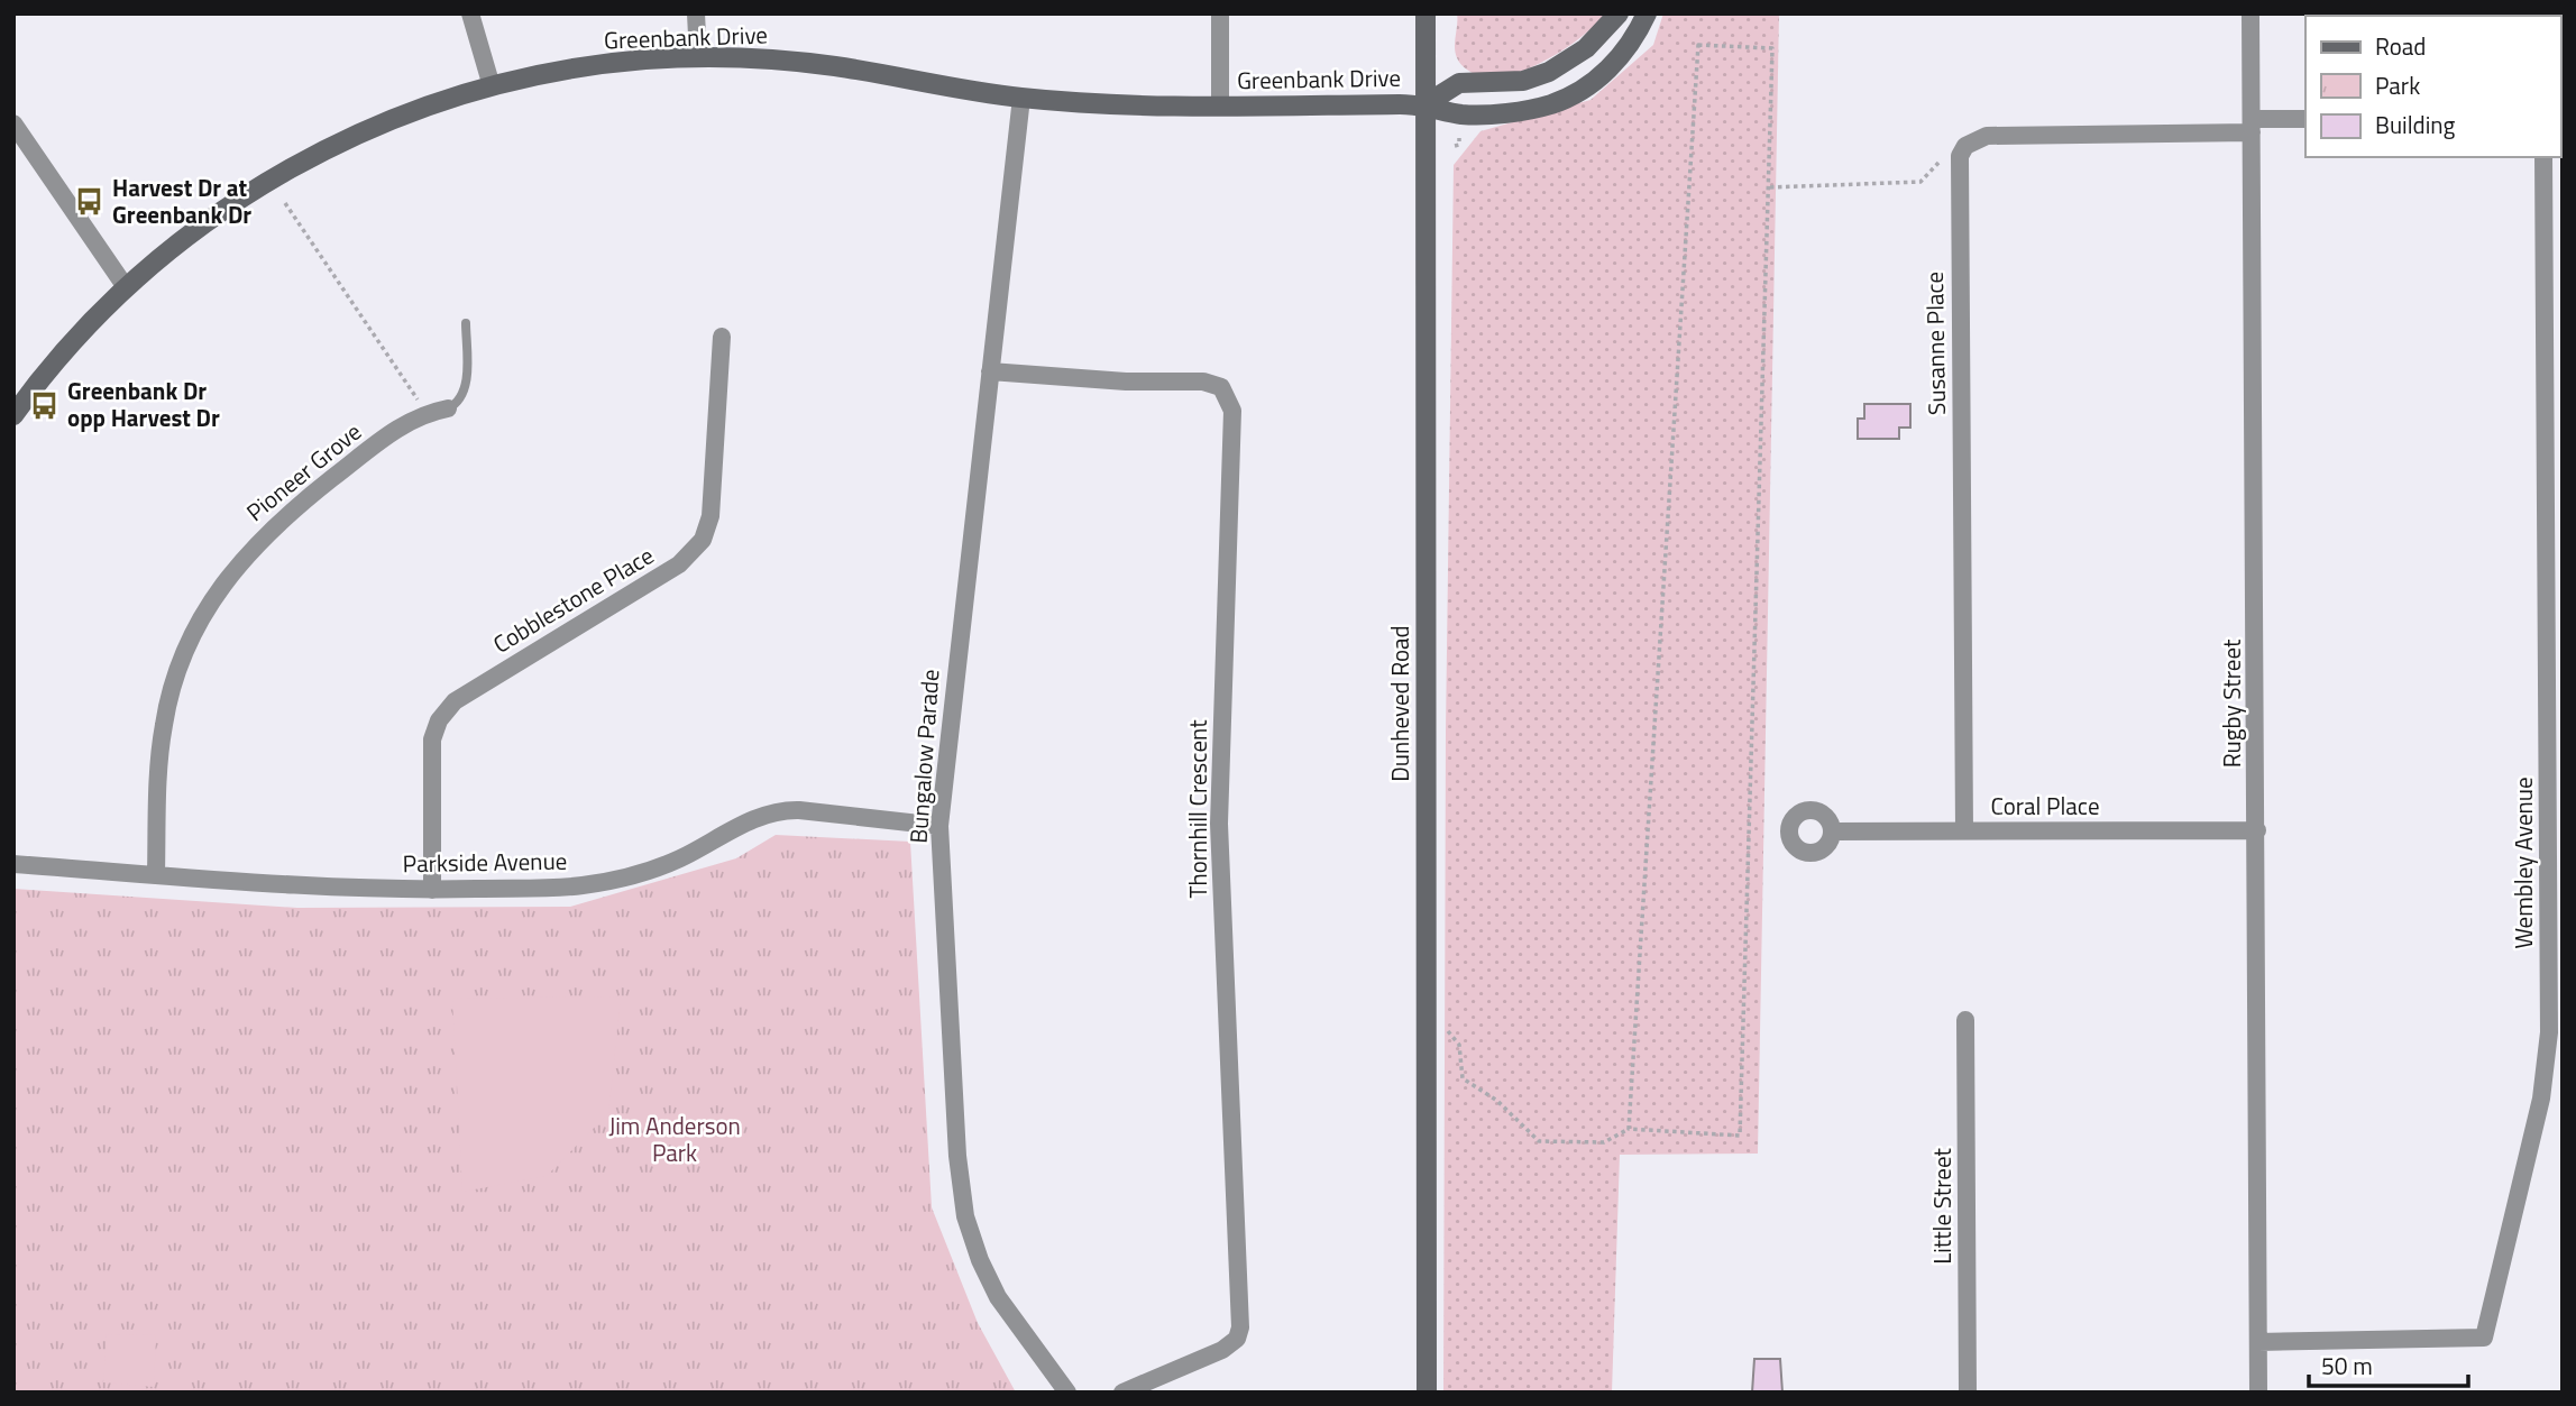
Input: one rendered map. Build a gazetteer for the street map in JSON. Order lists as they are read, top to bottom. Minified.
{"streets":{"street":["Greenbank Drive","Susanne Place","Pioneer Grove","Cobblestone Place","Dunheved Road","Rugby Street","Bungalow Parade","Coral Place","Thornhill Crescent","Parkside Avenue","Wembley Avenue","Little Street"]},"crossings":[["Greenbank Drive","Dunheved Road"],["Greenbank Drive","Bungalow Parade"],["Susanne Place","Coral Place"],["Pioneer Grove","Parkside Avenue"],["Cobblestone Place","Parkside Avenue"],["Rugby Street","Coral Place"],["Rugby Street","Wembley Avenue"],["Bungalow Parade","Thornhill Crescent"],["Bungalow Parade","Parkside Avenue"]],"parks":["Jim Anderson Park"],"places":{"bus stop":["Harvest Dr at Greenbank Dr","Greenbank Dr opp Harvest Dr"]},"legend":["Road","Park","Building"],"scale_bar":"50 m"}
